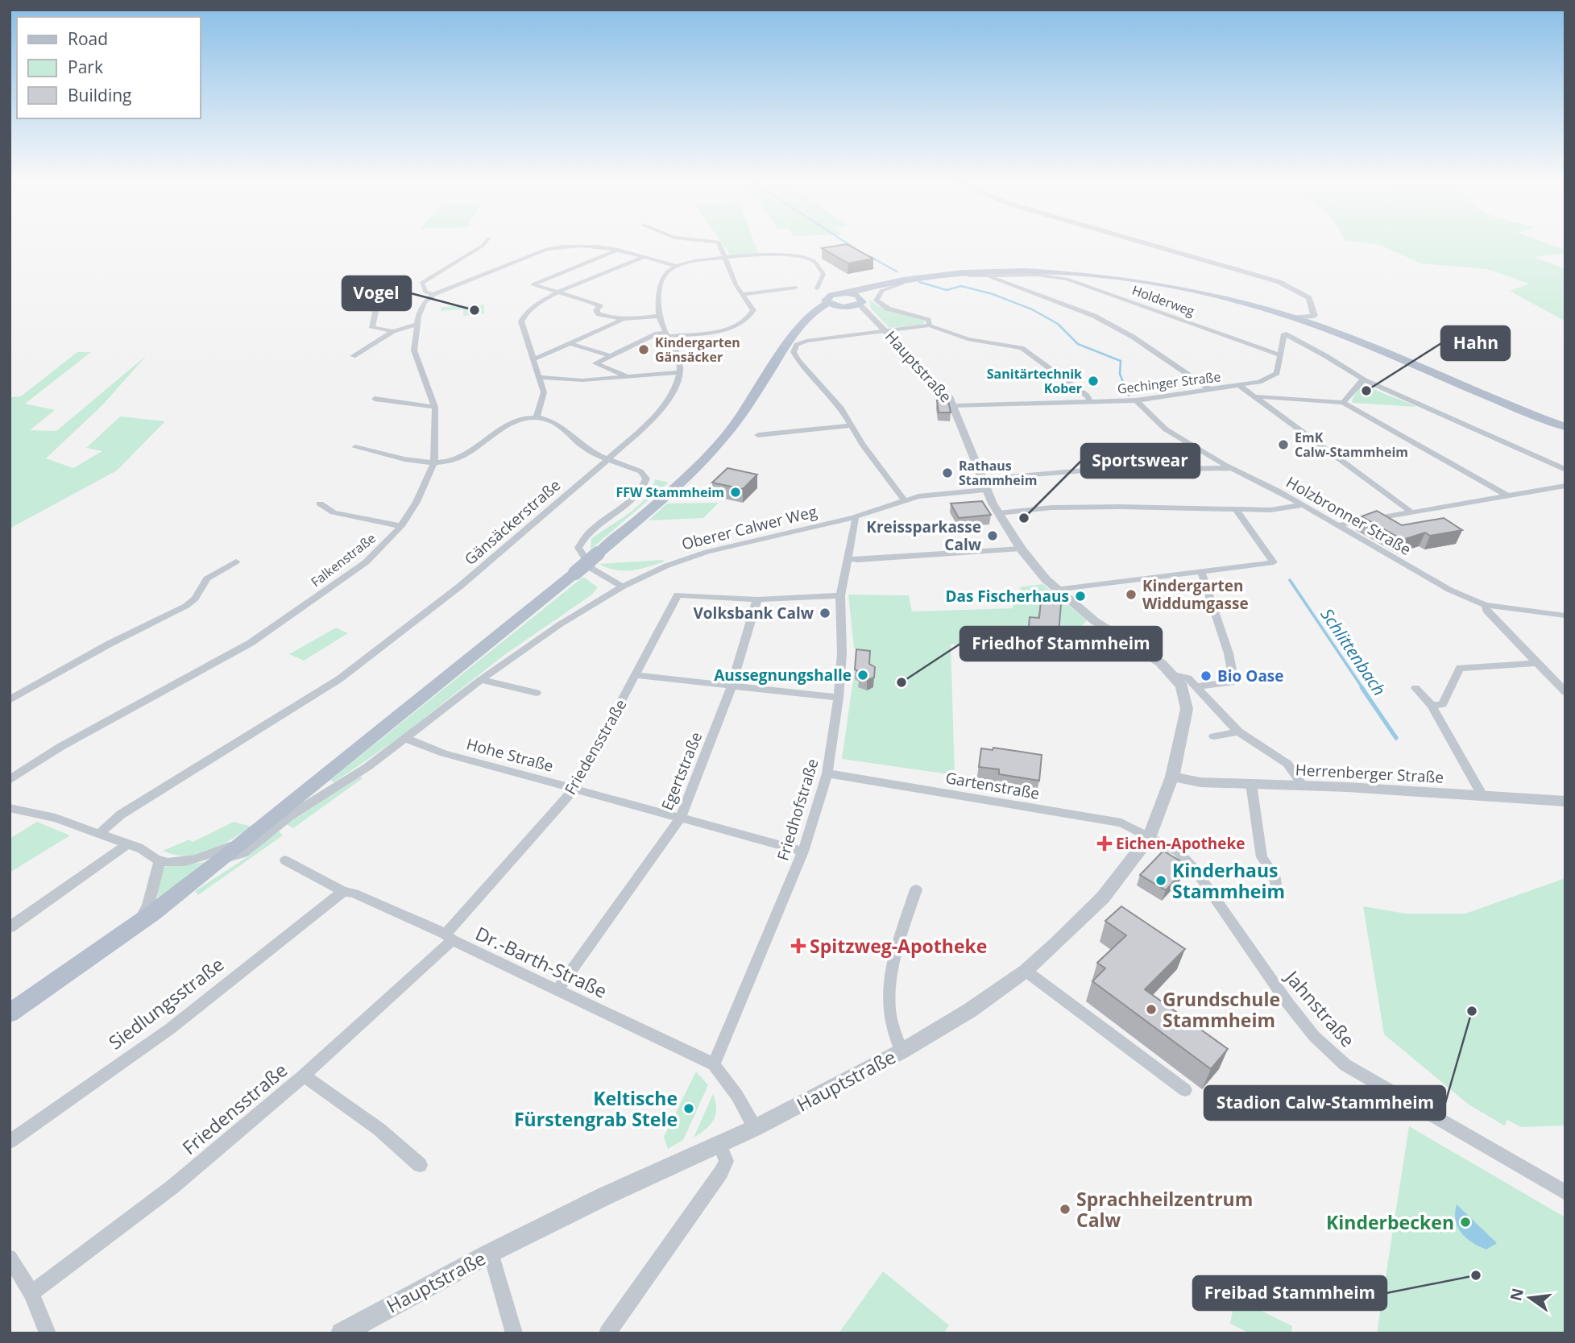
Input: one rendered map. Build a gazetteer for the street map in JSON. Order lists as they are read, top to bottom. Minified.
{"streets":{"street":["Holderweg","Hauptstraße","Gechinger Straße","Holzbronner Straße","Gänsäckerstraße","Oberer Calwer Weg","Falkenstraße","Friedensstraße","Hohe Straße","Egertstraße","Herrenberger Straße","Gartenstraße","Friedhofstraße","Dr.-Barth-Straße","Siedlungsstraße","Jahnstraße"]},"crossings":[["Holderweg","Gechinger Straße"],["Hauptstraße","Gechinger Straße"],["Hauptstraße","Oberer Calwer Weg"],["Hauptstraße","Herrenberger Straße"],["Hauptstraße","Gartenstraße"],["Hauptstraße","Dr.-Barth-Straße"],["Hauptstraße","Jahnstraße"],["Gechinger Straße","Holzbronner Straße"],["Holzbronner Straße","Oberer Calwer Weg"],["Oberer Calwer Weg","Hohe Straße"],["Oberer Calwer Weg","Friedhofstraße"],["Friedensstraße","Hohe Straße"],["Friedensstraße","Egertstraße"],["Friedensstraße","Dr.-Barth-Straße"],["Hohe Straße","Egertstraße"],["Hohe Straße","Friedhofstraße"],["Egertstraße","Dr.-Barth-Straße"],["Gartenstraße","Friedhofstraße"],["Gartenstraße","Jahnstraße"],["Friedhofstraße","Dr.-Barth-Straße"],["Dr.-Barth-Straße","Siedlungsstraße"]],"water":["Schlittenbach"],"places":{"other":["Vogel","Kindergarten Gänsäcker","Sanitärtechnik Kober","Hahn","EmK Calw-Stammheim","Rathaus Stammheim","FFW Stammheim","Sportswear","Kreissparkasse Calw","Kindergarten Widdumgasse","Das Fischerhaus","Volksbank Calw","Aussegnungshalle","Bio Oase","Friedhof Stammheim","Kinderhaus Stammheim","Grundschule Stammheim","Stadion Calw-Stammheim","Keltische Fürstengrab Stele","Sprachheilzentrum Calw","Kinderbecken","Freibad Stammheim"],"health":["Eichen-Apotheke","Spitzweg-Apotheke"]},"legend":["Road","Park","Building"],"north":"left"}
